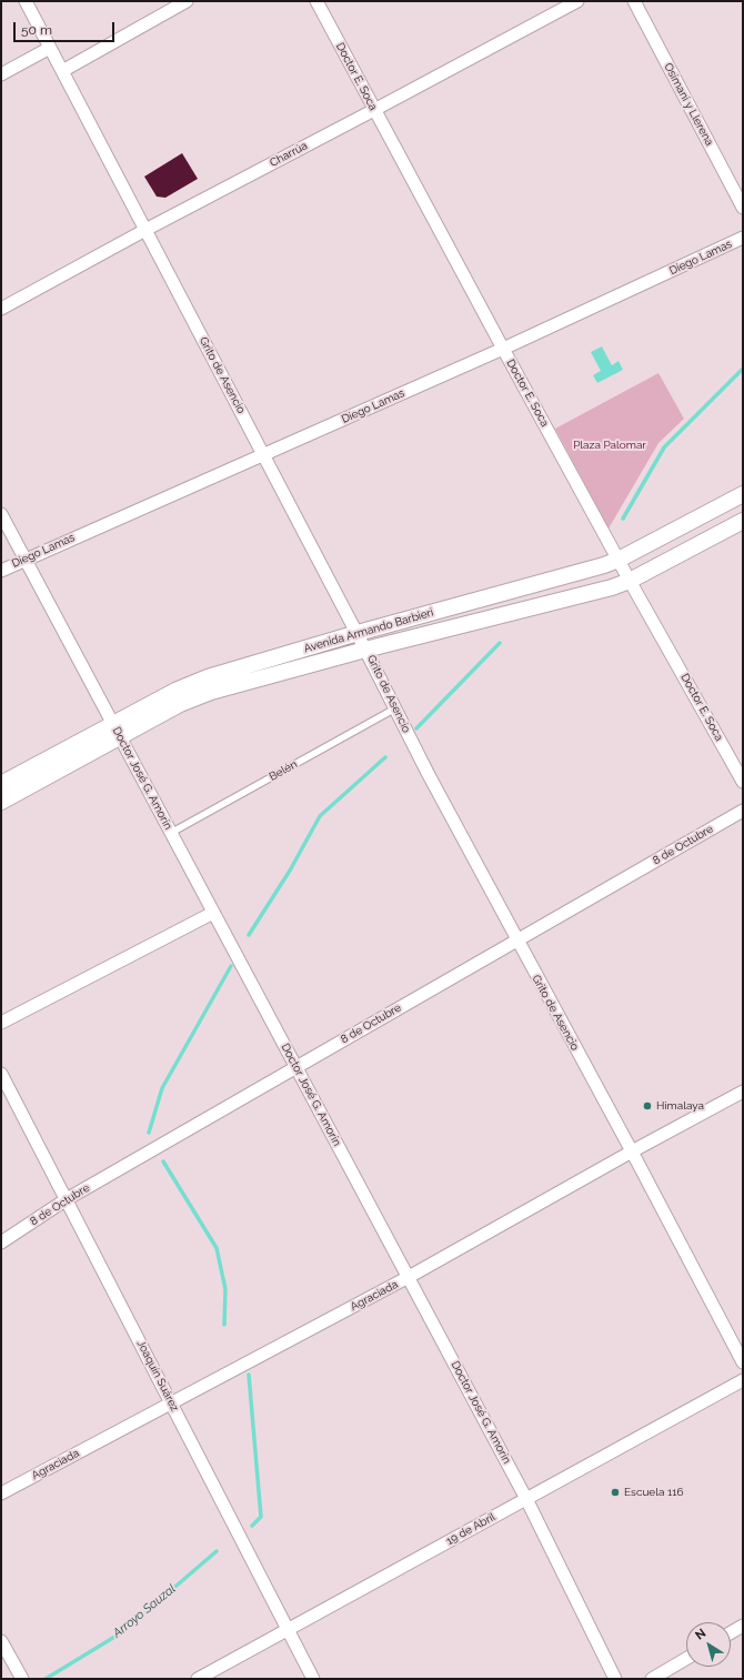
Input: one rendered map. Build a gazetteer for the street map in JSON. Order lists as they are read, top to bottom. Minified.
{"streets":{"street":["Doctor E. Soca","Osimani y Llerena","Charrúa","Diego Lamas","Grito de Asencio","Avenida Armando Barbieri","Doctor José G. Amorín","8 de Octubre","Agraciada","Joaquín Suárez","19 de Abril"],"lane":["Belén"]},"crossings":[["Doctor E. Soca","Charrúa"],["Doctor E. Soca","Diego Lamas"],["Doctor E. Soca","Avenida Armando Barbieri"],["Charrúa","Grito de Asencio"],["Diego Lamas","Grito de Asencio"],["Diego Lamas","Doctor José G. Amorín"],["Grito de Asencio","Avenida Armando Barbieri"],["Grito de Asencio","Belén"],["Grito de Asencio","8 de Octubre"],["Grito de Asencio","Agraciada"],["Avenida Armando Barbieri","Doctor José G. Amorín"],["Belén","Doctor José G. Amorín"],["Doctor José G. Amorín","8 de Octubre"],["Doctor José G. Amorín","Agraciada"],["Doctor José G. Amorín","19 de Abril"],["8 de Octubre","Joaquín Suárez"],["Agraciada","Joaquín Suárez"],["Joaquín Suárez","19 de Abril"]],"water":["Arroyo Sauzal"],"parks":["Plaza Palomar"],"places":["Himalaya","Escuela 116"],"scale_bar":"50 m","north":"top left"}
